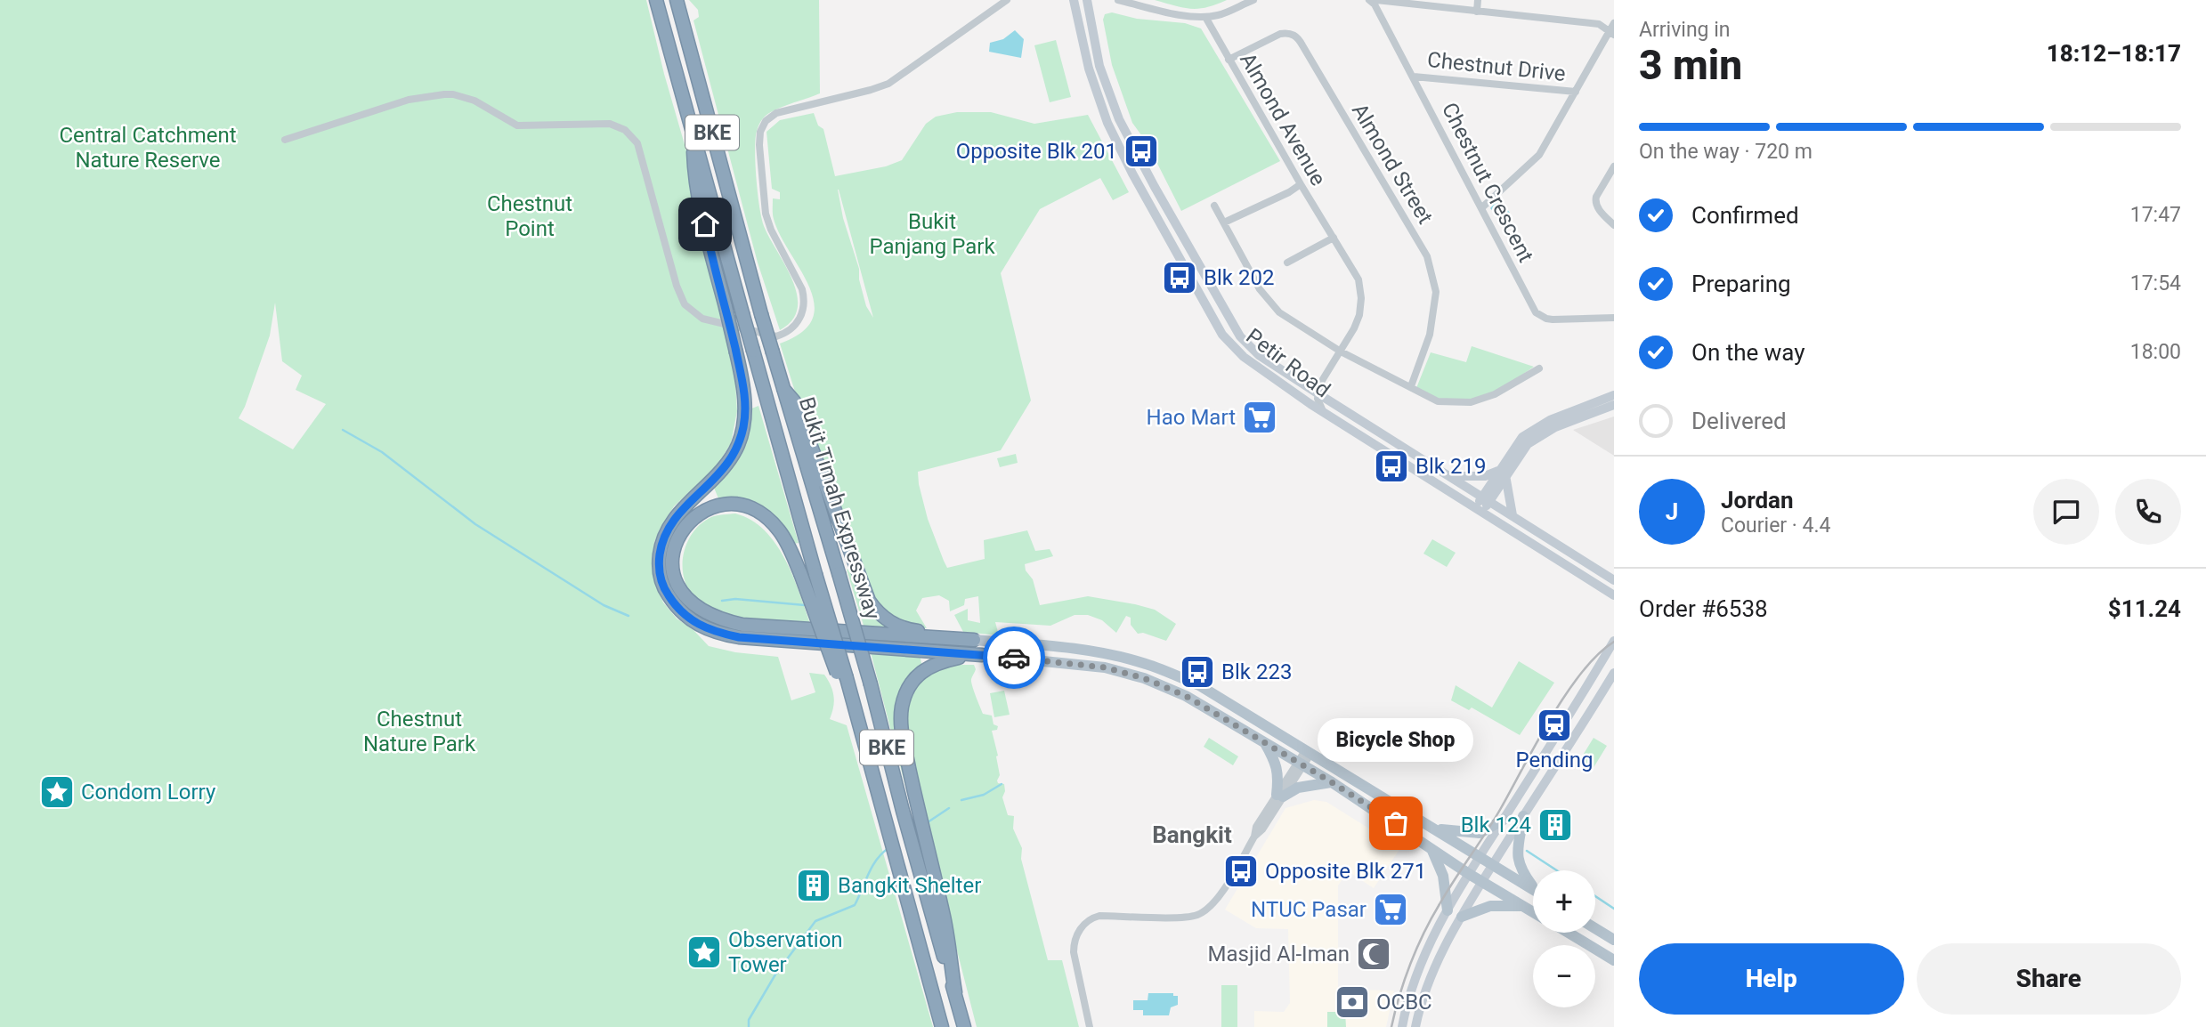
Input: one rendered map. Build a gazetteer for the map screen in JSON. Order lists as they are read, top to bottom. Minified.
{"streets":{"highway":["BKE","Bukit Timah Expressway"],"main road":["Petir Road"],"street":["Chestnut Drive","Almond Avenue","Almond Street","Chestnut Crescent"]},"crossings":[["Chestnut Drive","Chestnut Crescent"],["Almond Avenue","Almond Street"],["Almond Avenue","Petir Road"],["BKE","Bukit Timah Expressway"]],"districts":["Bangkit"],"parks":["Central Catchment Nature Reserve","Chestnut Point","Bukit Panjang Park","Chestnut Nature Park"],"places":{"bus stop":["Opposite Blk 201","Blk 202","Blk 219","Blk 223","Opposite Blk 271"],"supermarket":["Hao Mart","NTUC Pasar"],"station":["Pending"],"place":["Condom Lorry","Observation Tower"],"other":["Bicycle Shop"],"building":["Blk 124","Bangkit Shelter"],"mosque":["Masjid Al-Iman"],"bank":["OCBC"]},"page":{"heading":["3 min","Arriving in","18:12–18:17"],"panel":["Jordan","Courier · 4.4","Order #6538","$11.24"],"bar":"On the way · 720 m","list":[["Confirmed","17:47"],["Preparing","17:54"],["On the way","18:00"],"Delivered"],"round":"J","bubble":"Bicycle Shop","map_buttons":["+","−"],"buttons":["Help","Share"]}}
